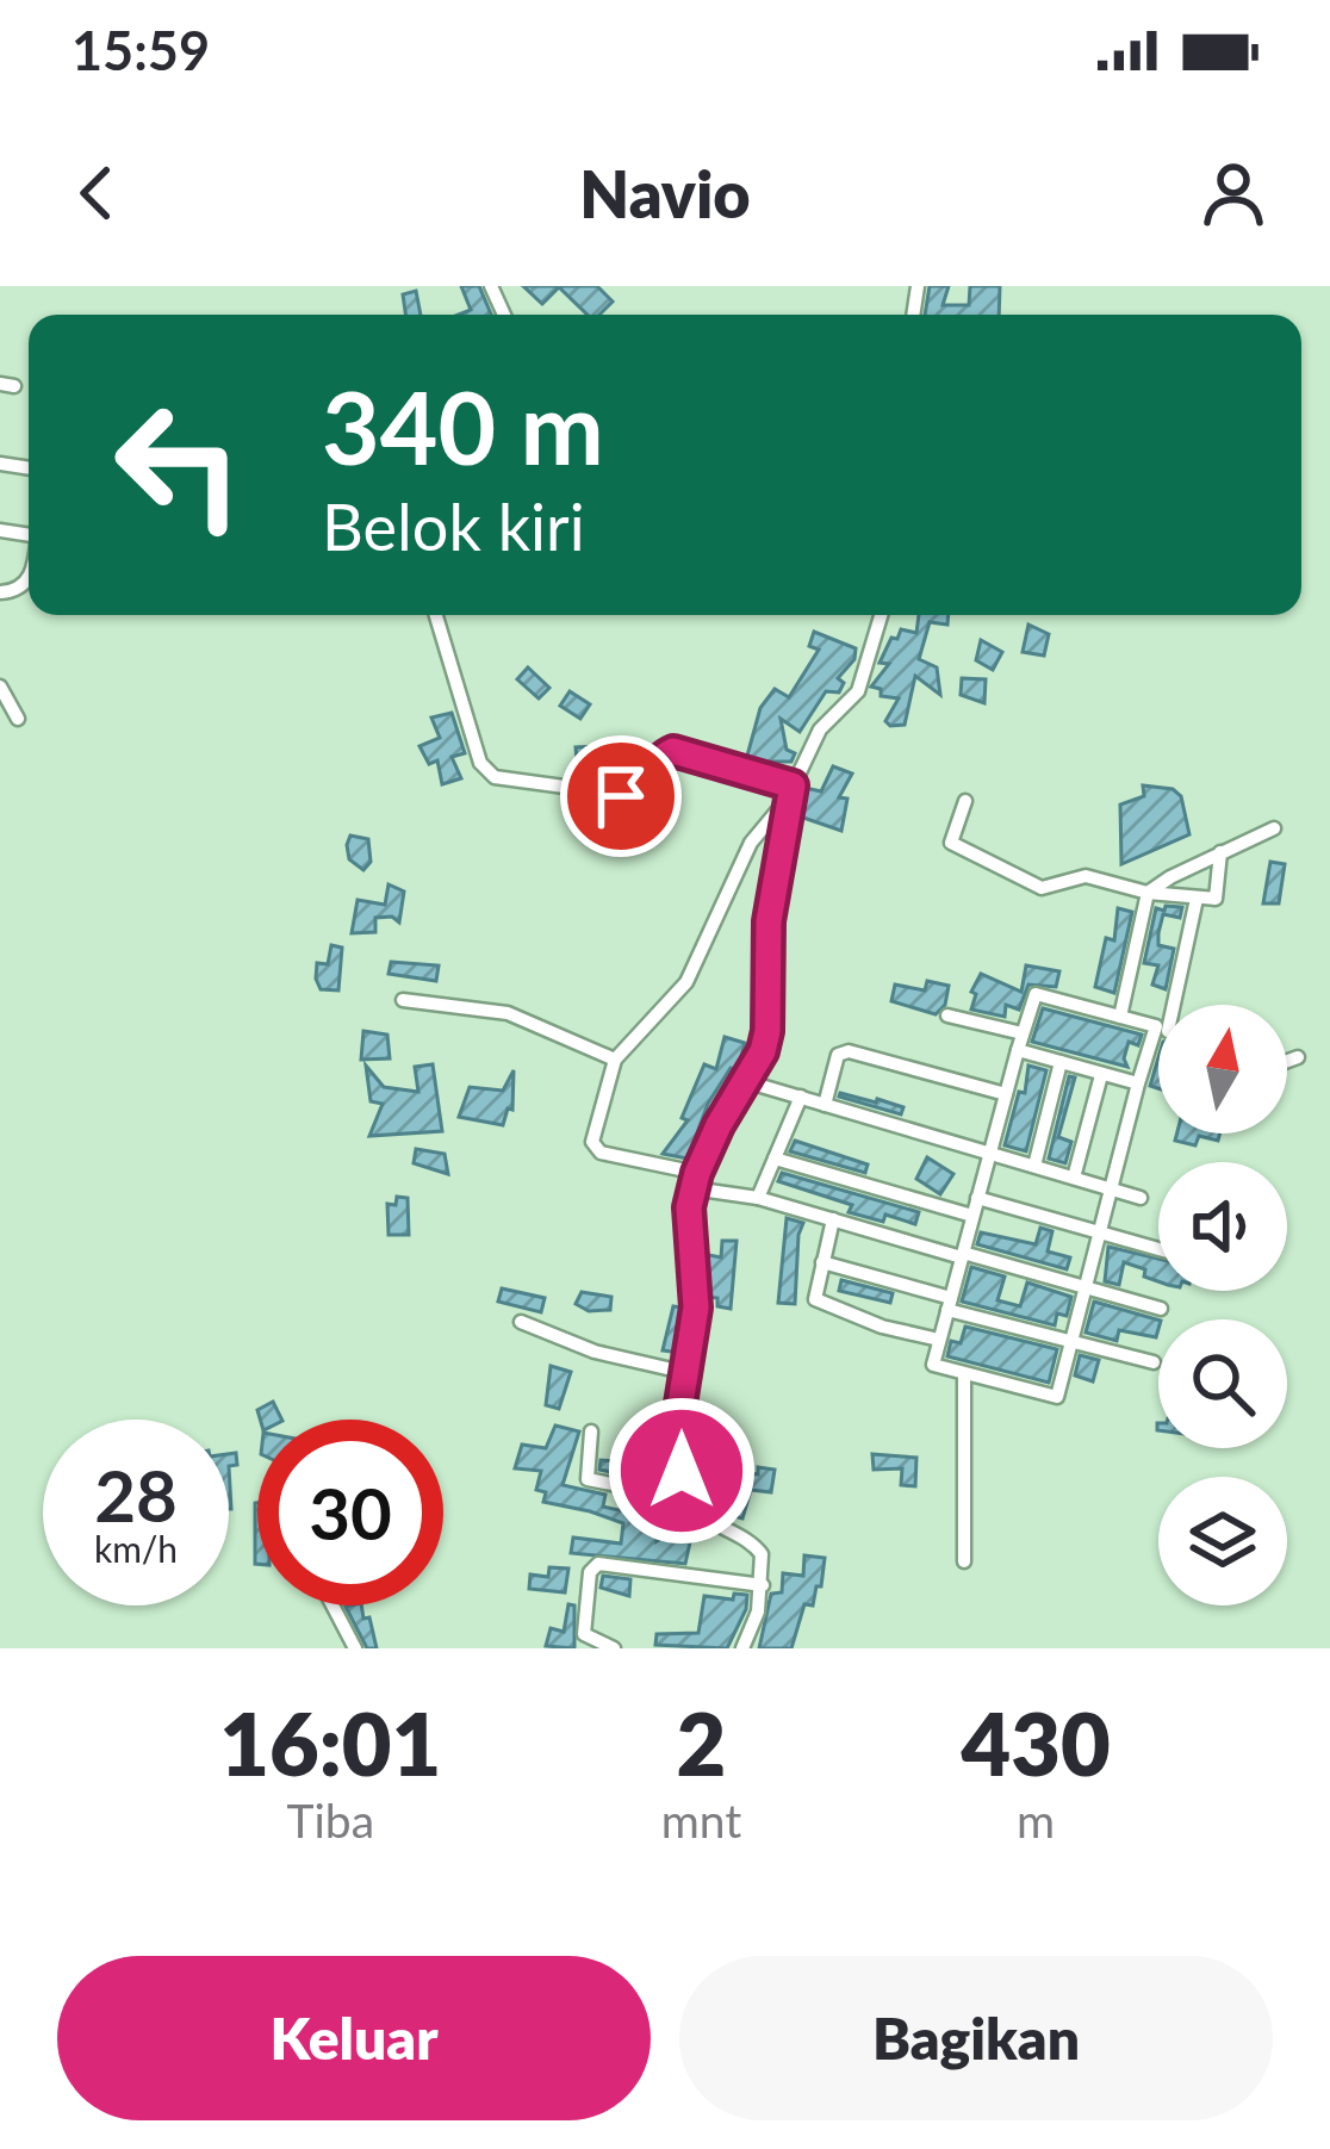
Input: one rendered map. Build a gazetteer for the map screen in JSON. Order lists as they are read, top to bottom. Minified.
{"north":"top","page":{"status":"15:59","header":"Navio","turn":["340 m","Belok kiri"],"speed":"28 km/h","limit":"30","eta":["16:01","Tiba","2","mnt","430","m"],"buttons":["Keluar","Bagikan"]}}
